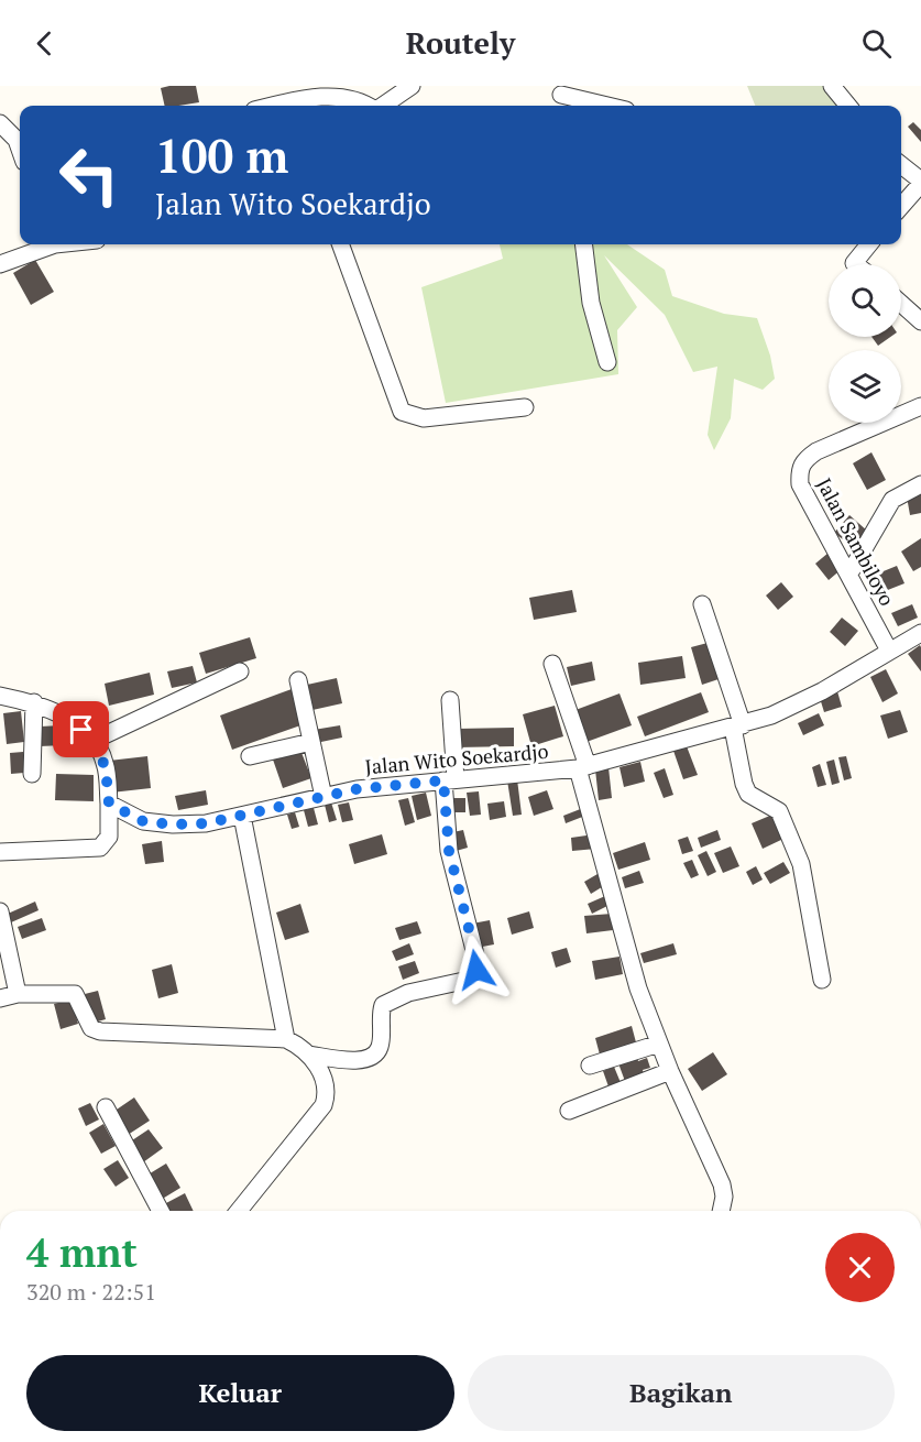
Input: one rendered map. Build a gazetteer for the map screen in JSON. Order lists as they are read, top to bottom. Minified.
{"streets":{"street":["Jalan Sambiloyo","Jalan Wito Soekardjo"]},"crossings":[["Jalan Sambiloyo","Jalan Wito Soekardjo"]],"page":{"header":"Routely","turn":["100 m","Jalan Wito Soekardjo"],"heading":["4 mnt","320 m · 22:51"],"buttons":["Keluar","Bagikan"]}}
